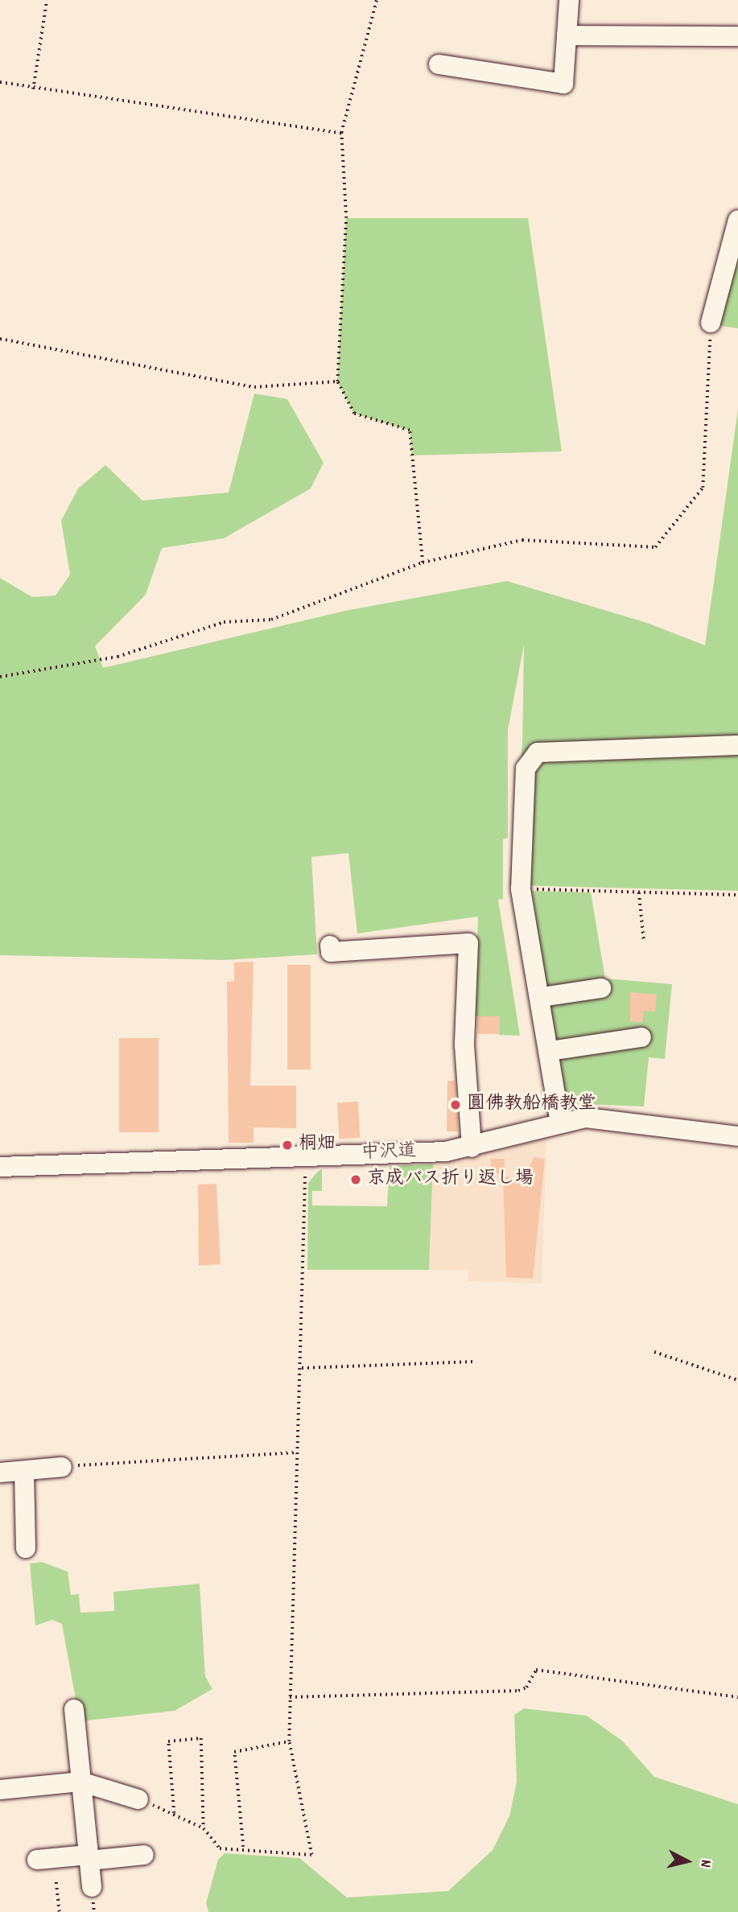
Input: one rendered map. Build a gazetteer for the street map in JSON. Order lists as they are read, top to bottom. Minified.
{"streets":{"street":["中沢道"]},"places":["圓佛教船橋教堂","桐畑","京成バス折り返し場"],"north":"right"}
